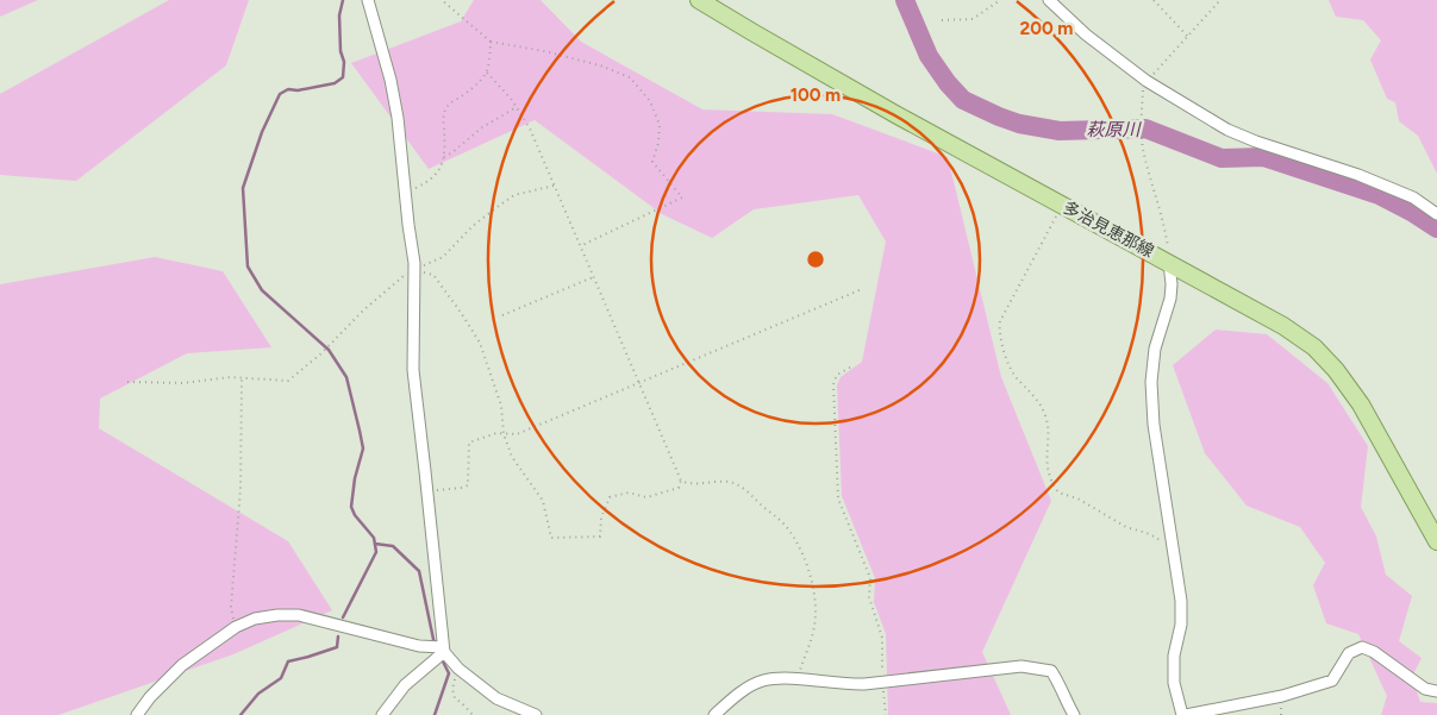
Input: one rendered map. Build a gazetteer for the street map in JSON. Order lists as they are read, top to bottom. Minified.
{"streets":{"main road":["多治見恵那線"]},"water":["萩原川"],"rings":["200 m","100 m"]}
